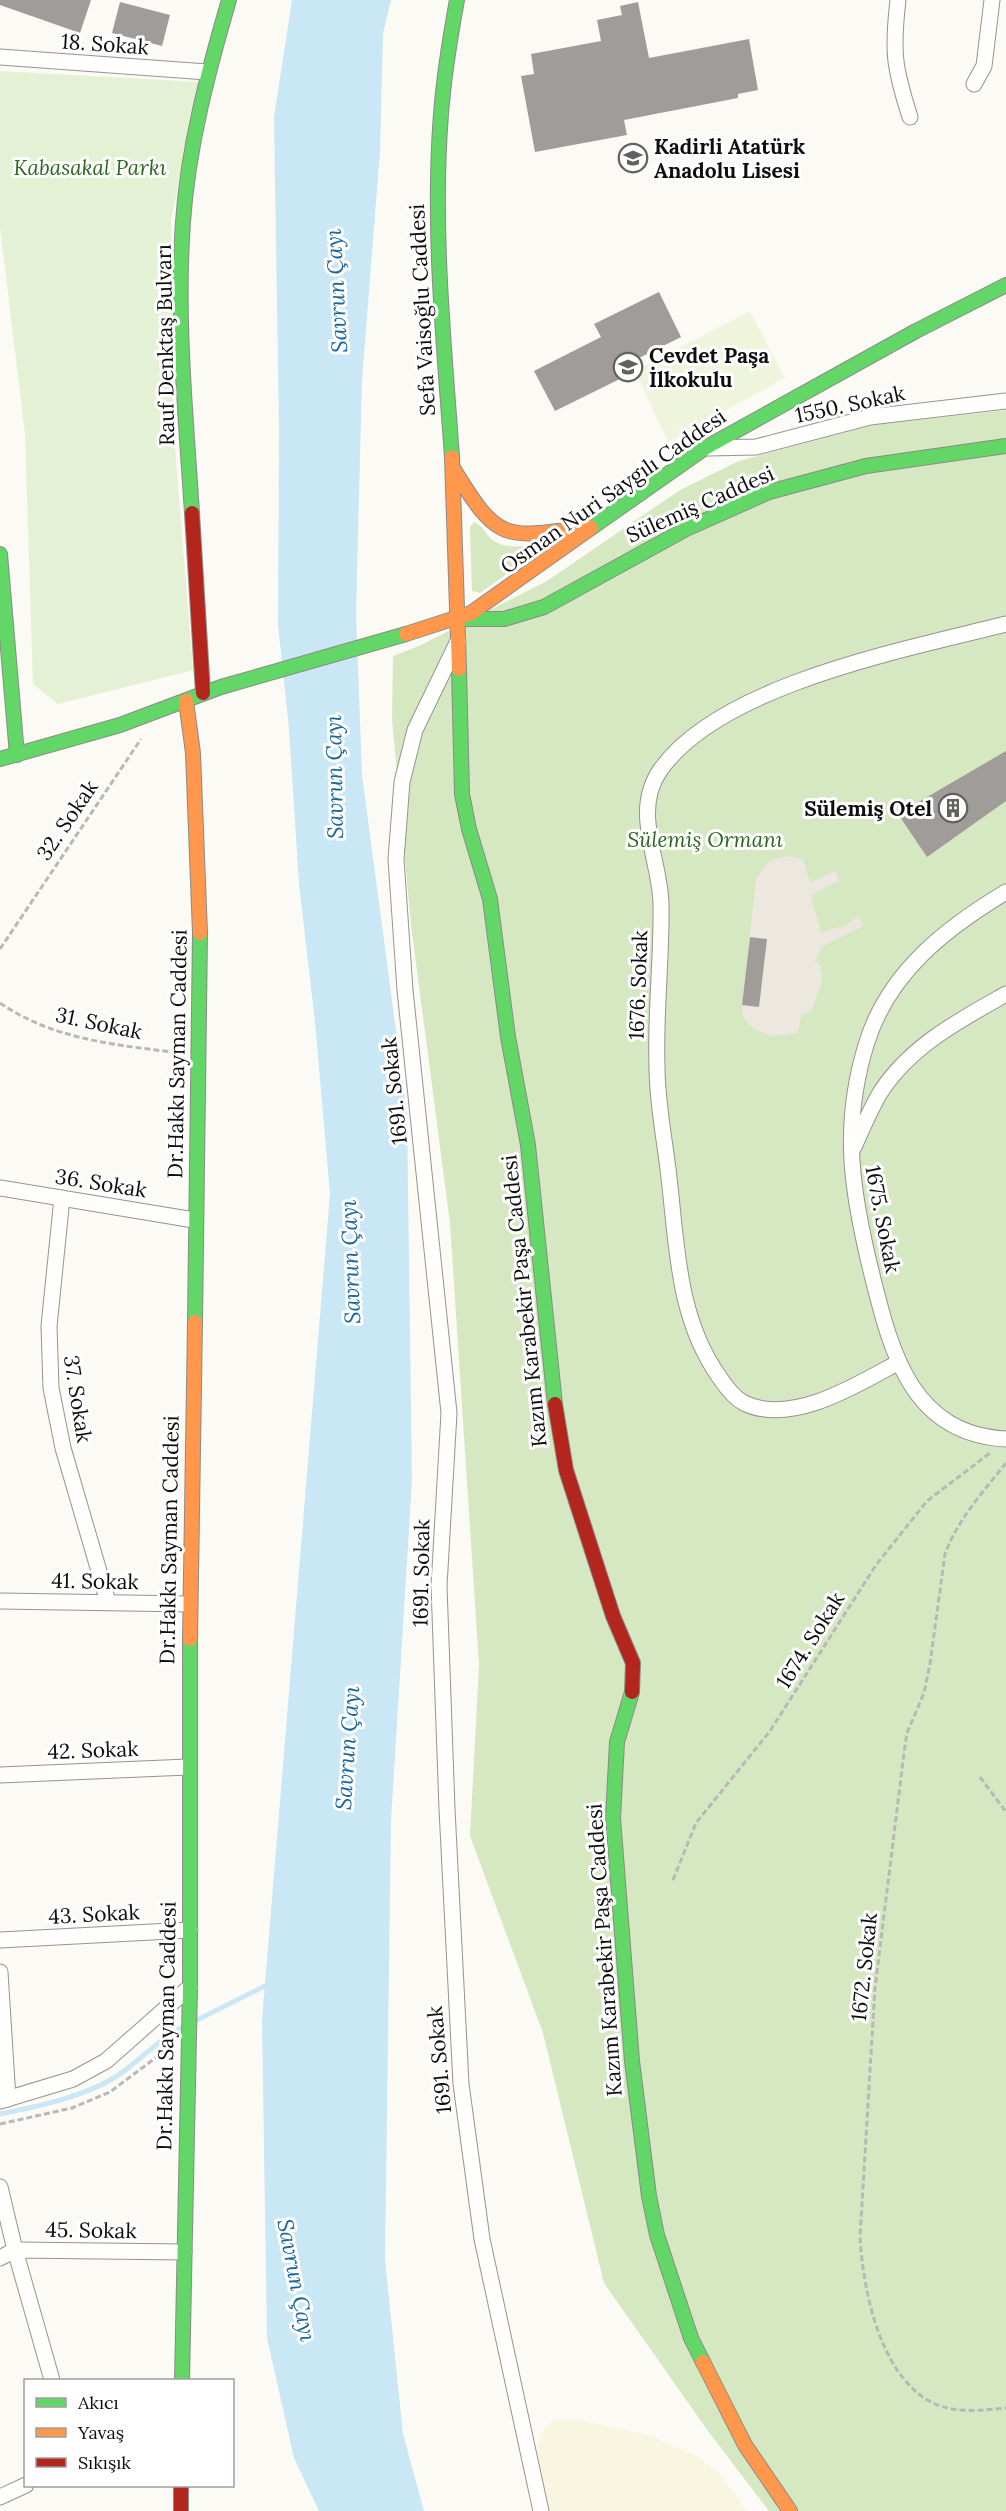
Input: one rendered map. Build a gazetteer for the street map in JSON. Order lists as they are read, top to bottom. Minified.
{"streets":{"street":["18. Sokak","Sefa Vaisoğlu Caddesi","Rauf Denktaş Bulvarı","1550. Sokak","Osman Nuri Saygılı Caddesi","Sülemiş Caddesi","1676. Sokak","Dr.Hakkı Sayman Caddesi","1691. Sokak","36. Sokak","1675. Sokak","Kazım Karabekir Paşa Caddesi","37. Sokak","41. Sokak","42. Sokak","43. Sokak","45. Sokak"],"path":["32. Sokak","31. Sokak","1674. Sokak","1672. Sokak"]},"crossings":[["18. Sokak","Rauf Denktaş Bulvarı"],["Sefa Vaisoğlu Caddesi","Osman Nuri Saygılı Caddesi"],["Sefa Vaisoğlu Caddesi","Sülemiş Caddesi"],["Sefa Vaisoğlu Caddesi","Kazım Karabekir Paşa Caddesi"],["Rauf Denktaş Bulvarı","Osman Nuri Saygılı Caddesi"],["1550. Sokak","Osman Nuri Saygılı Caddesi"],["Osman Nuri Saygılı Caddesi","Sülemiş Caddesi"],["Osman Nuri Saygılı Caddesi","Kazım Karabekir Paşa Caddesi"],["Sülemiş Caddesi","Kazım Karabekir Paşa Caddesi"],["1676. Sokak","1675. Sokak"],["31. Sokak","Dr.Hakkı Sayman Caddesi"],["Dr.Hakkı Sayman Caddesi","36. Sokak"],["Dr.Hakkı Sayman Caddesi","41. Sokak"],["Dr.Hakkı Sayman Caddesi","42. Sokak"],["Dr.Hakkı Sayman Caddesi","43. Sokak"],["Dr.Hakkı Sayman Caddesi","45. Sokak"],["1691. Sokak","Kazım Karabekir Paşa Caddesi"],["36. Sokak","37. Sokak"],["1675. Sokak","1674. Sokak"],["37. Sokak","41. Sokak"]],"water":["Savrun Çayı"],"parks":["Kabasakal Parkı","Sülemiş Ormanı"],"places":{"school or university":["Kadirli Atatürk Anadolu Lisesi","Cevdet Paşa İlkokulu"],"building":["Sülemiş Otel"]},"legend":["Akıcı","Yavaş","Sıkışık"]}
